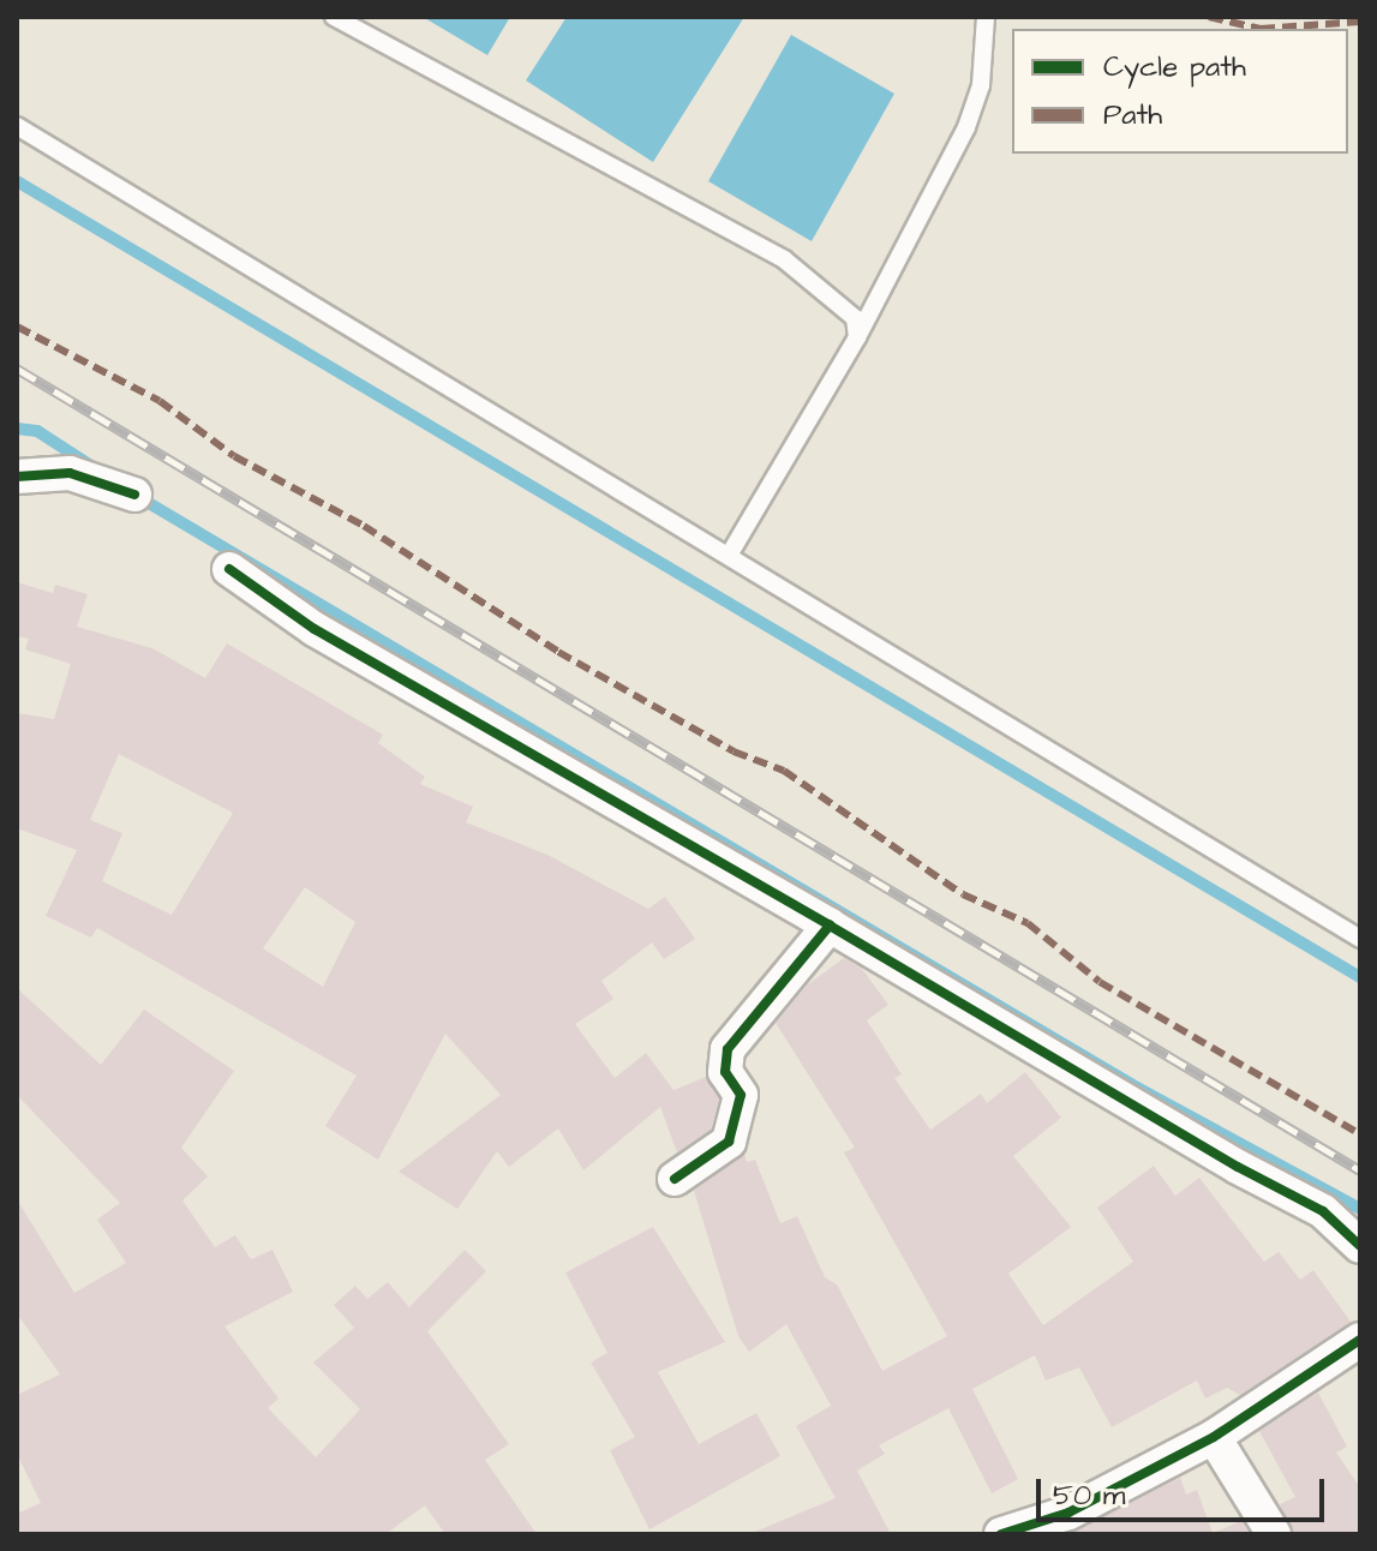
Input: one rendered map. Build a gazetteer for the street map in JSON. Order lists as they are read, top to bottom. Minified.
{"legend":["Cycle path","Path"],"scale_bar":"50 m"}
